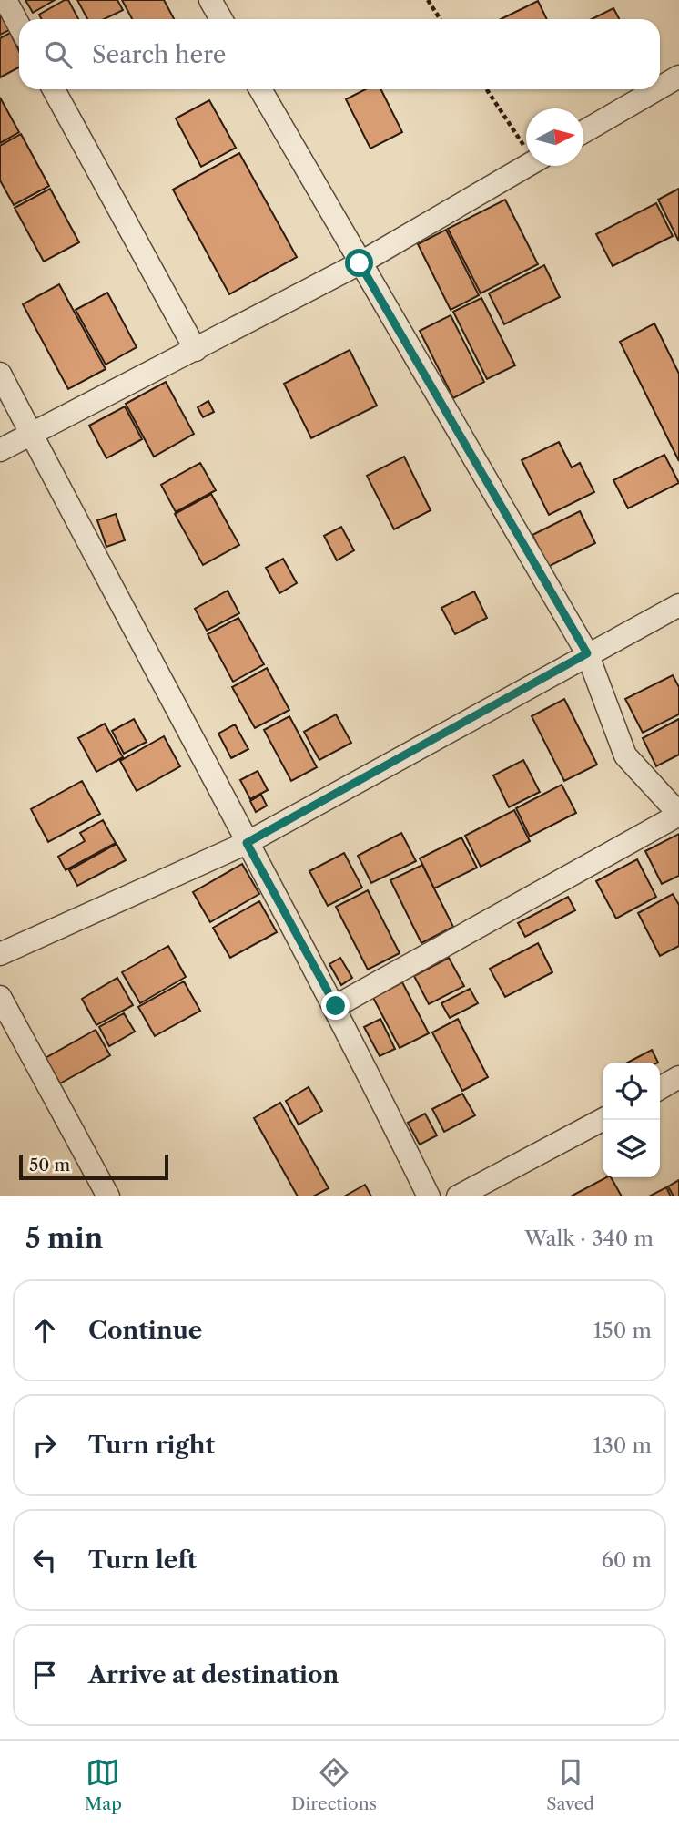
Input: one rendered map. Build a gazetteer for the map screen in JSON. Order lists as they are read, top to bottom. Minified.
{"scale_bar":"50 m","north":"right","page":{"search":"Search here","scale":"50 m","heading":["5 min","Walk · 340 m"],"list":[["Continue","150 m"],["Turn right","130 m"],["Turn left","60 m"],"Arrive at destination"],"nav":["Map","Directions","Saved"]}}
